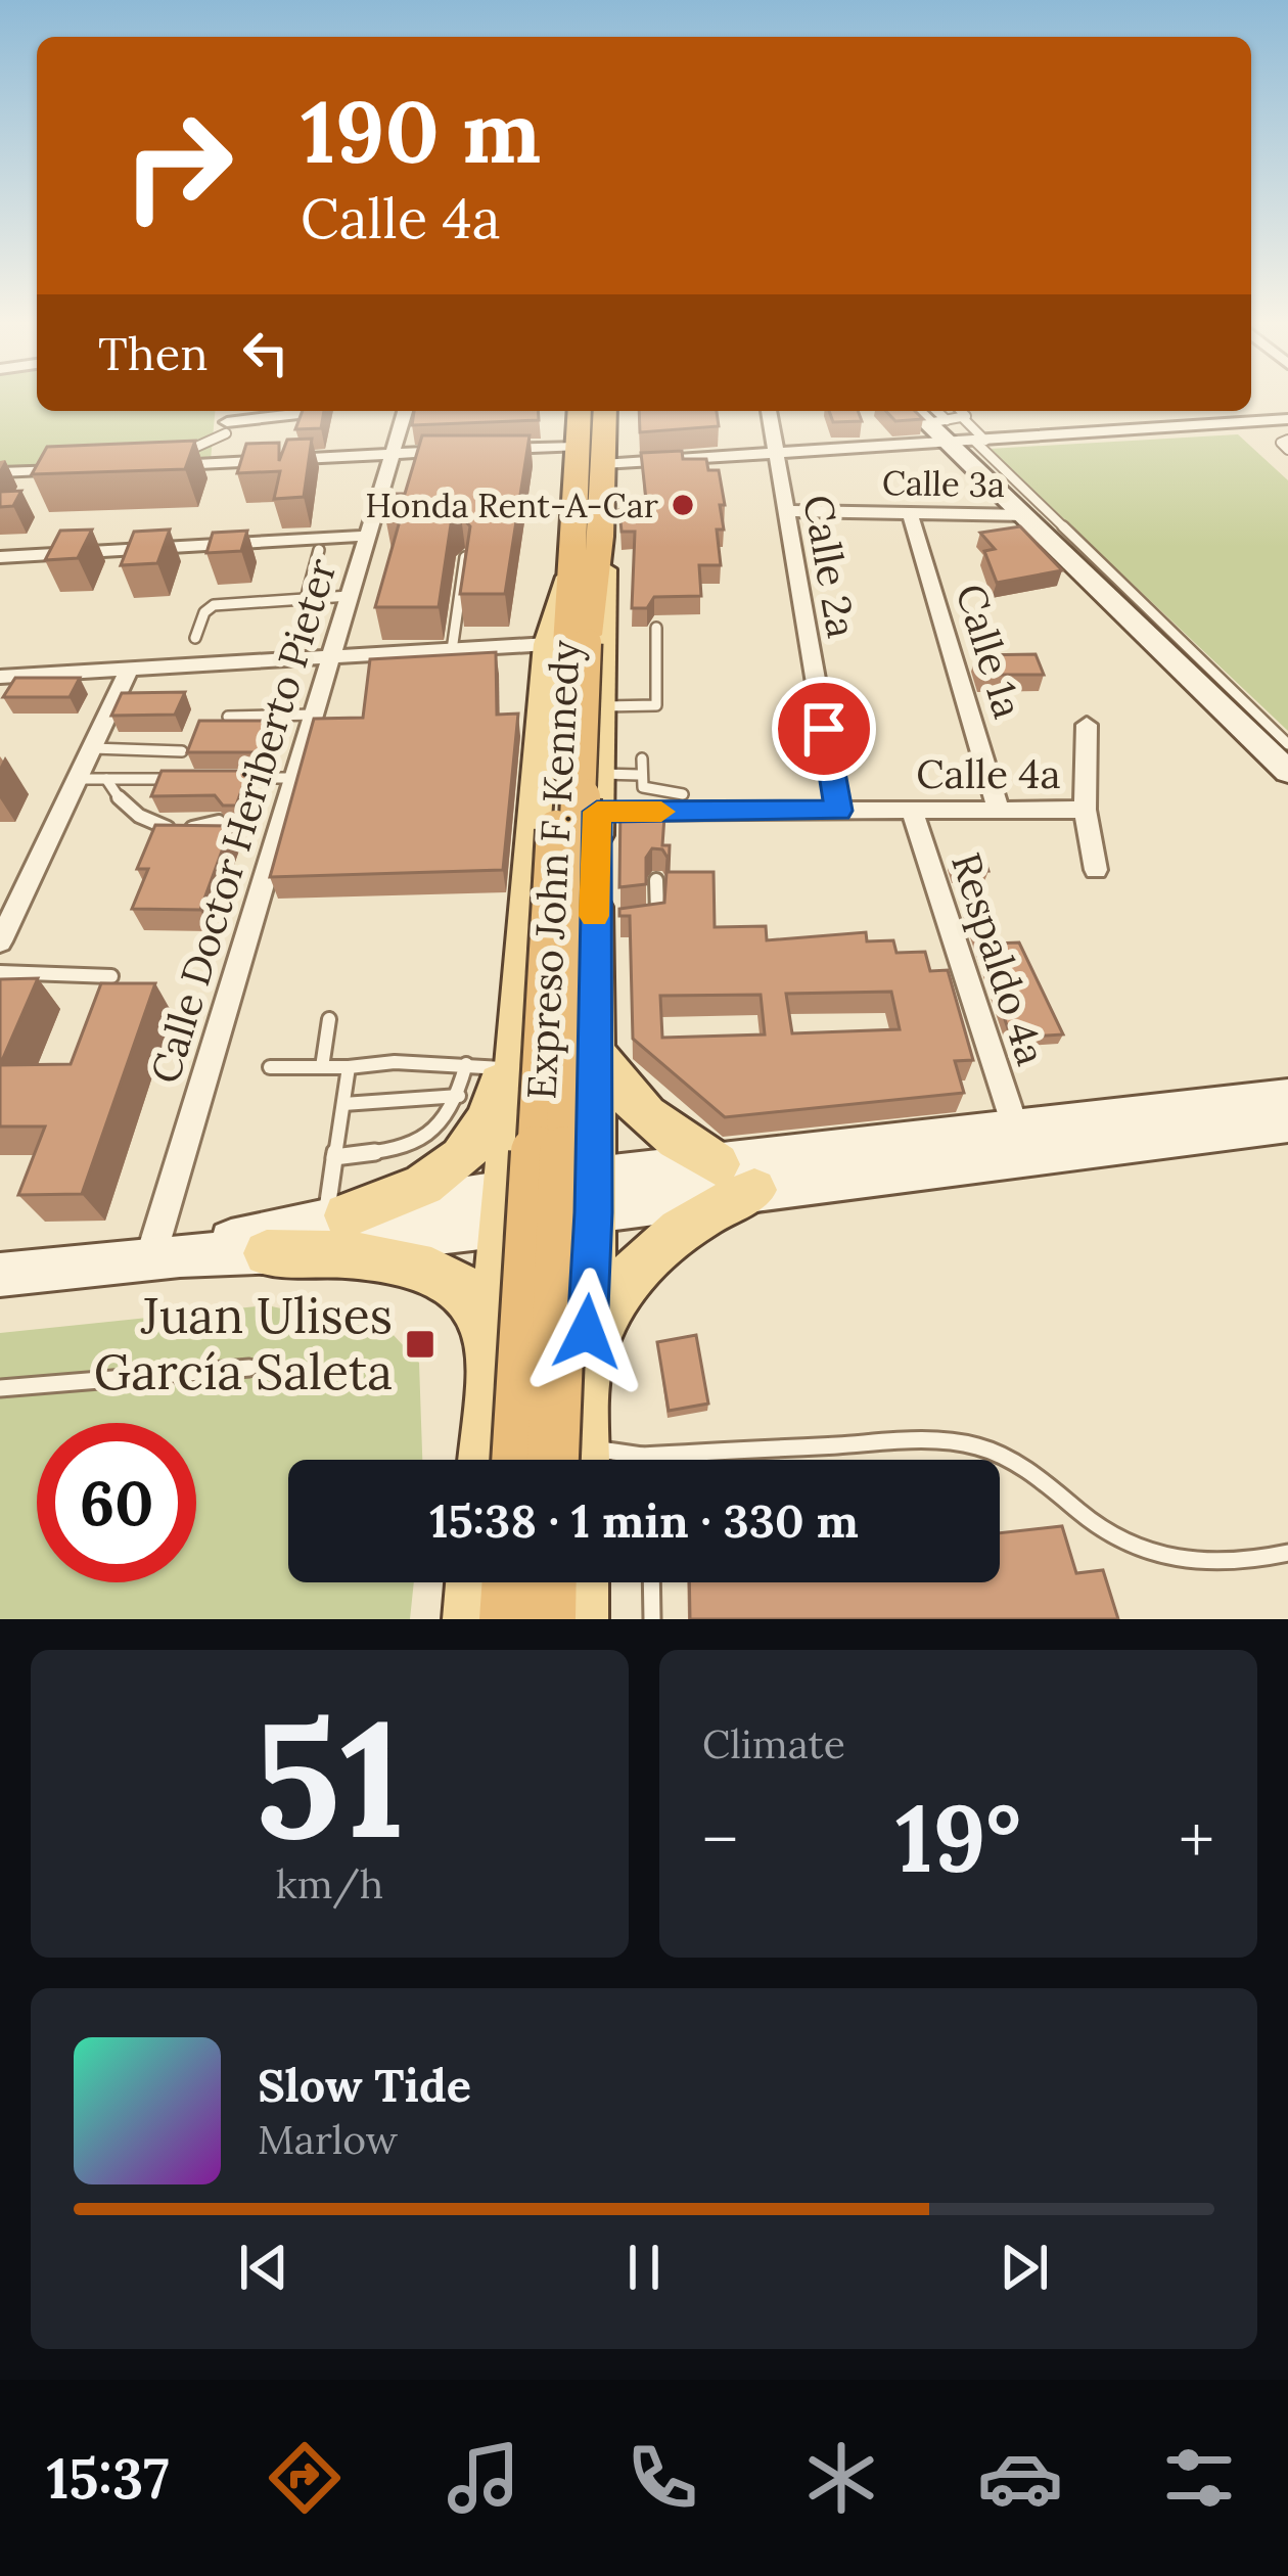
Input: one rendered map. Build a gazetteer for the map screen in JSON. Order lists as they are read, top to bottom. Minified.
{"streets":{"highway":["Expreso John F. Kennedy"],"street":["Calle 3a","Calle 2a","Calle 1a","Calle 4a","Calle Doctor Heriberto Pieter","Respaldo 4a"]},"crossings":[["Calle 3a","Calle 2a"],["Calle 3a","Calle 1a"],["Calle 2a","Calle 4a"],["Calle 1a","Calle 4a"],["Calle 4a","Respaldo 4a"]],"places":{"other":["Honda Rent-A-Car"],"transit":["Juan Ulises García Saleta"]},"page":{"turn":["190 m","Calle 4a"],"then":"Then","limit":"60","trip":"15:38 · 1 min · 330 m","tile":[["51","km/h"],"Climate"],"heat":["−","19°","+"],"song":["Slow Tide","Marlow"],"tabs":"15:37"}}
